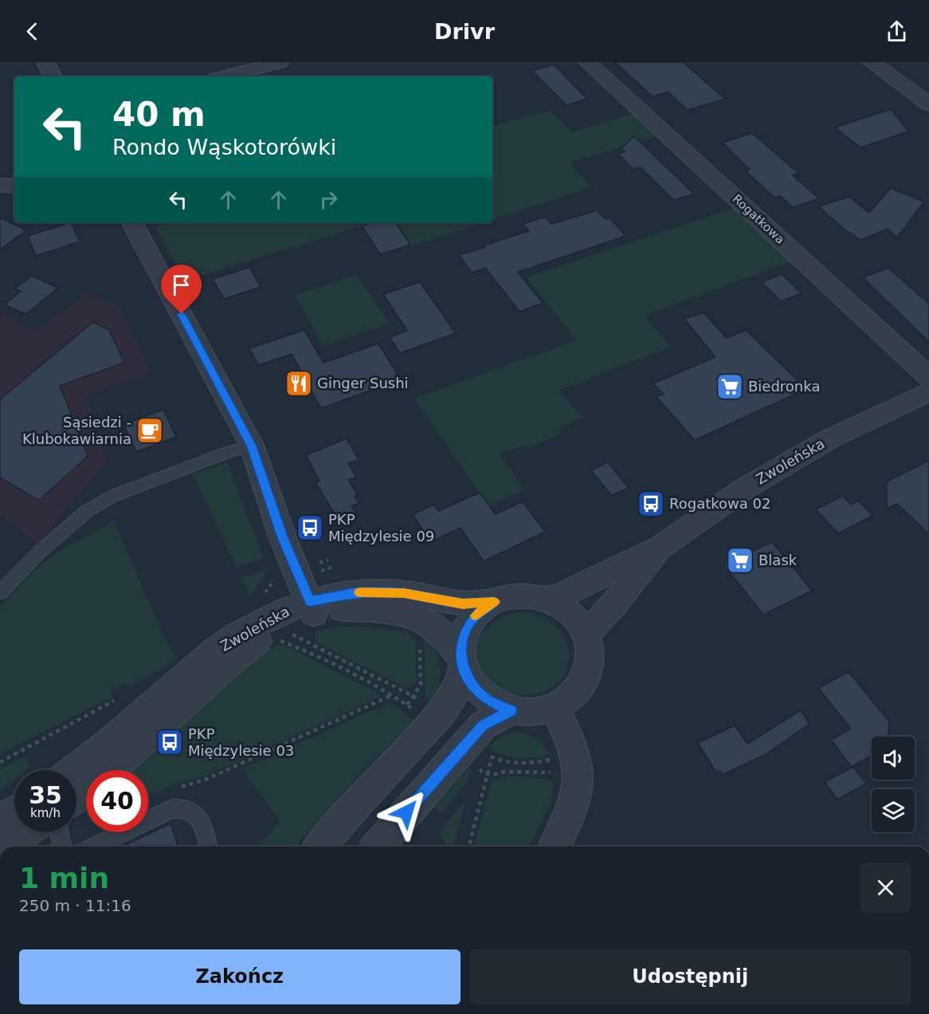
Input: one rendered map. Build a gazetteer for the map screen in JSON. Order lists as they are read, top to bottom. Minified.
{"streets":{"street":["Rogatkowa","Zwoleńska"]},"places":{"restaurant":["Ginger Sushi"],"supermarket":["Biedronka","Blask"],"cafe":["Sąsiedzi - Klubokawiarnia"],"bus stop":["Rogatkowa 02","PKP Międzylesie 09","PKP Międzylesie 03"]},"page":{"header":"Drivr","turn":["40 m","Rondo Wąskotorówki"],"speed":"35 km/h","limit":"40","heading":["1 min","250 m · 11:16"],"buttons":["Zakończ","Udostępnij"]}}
